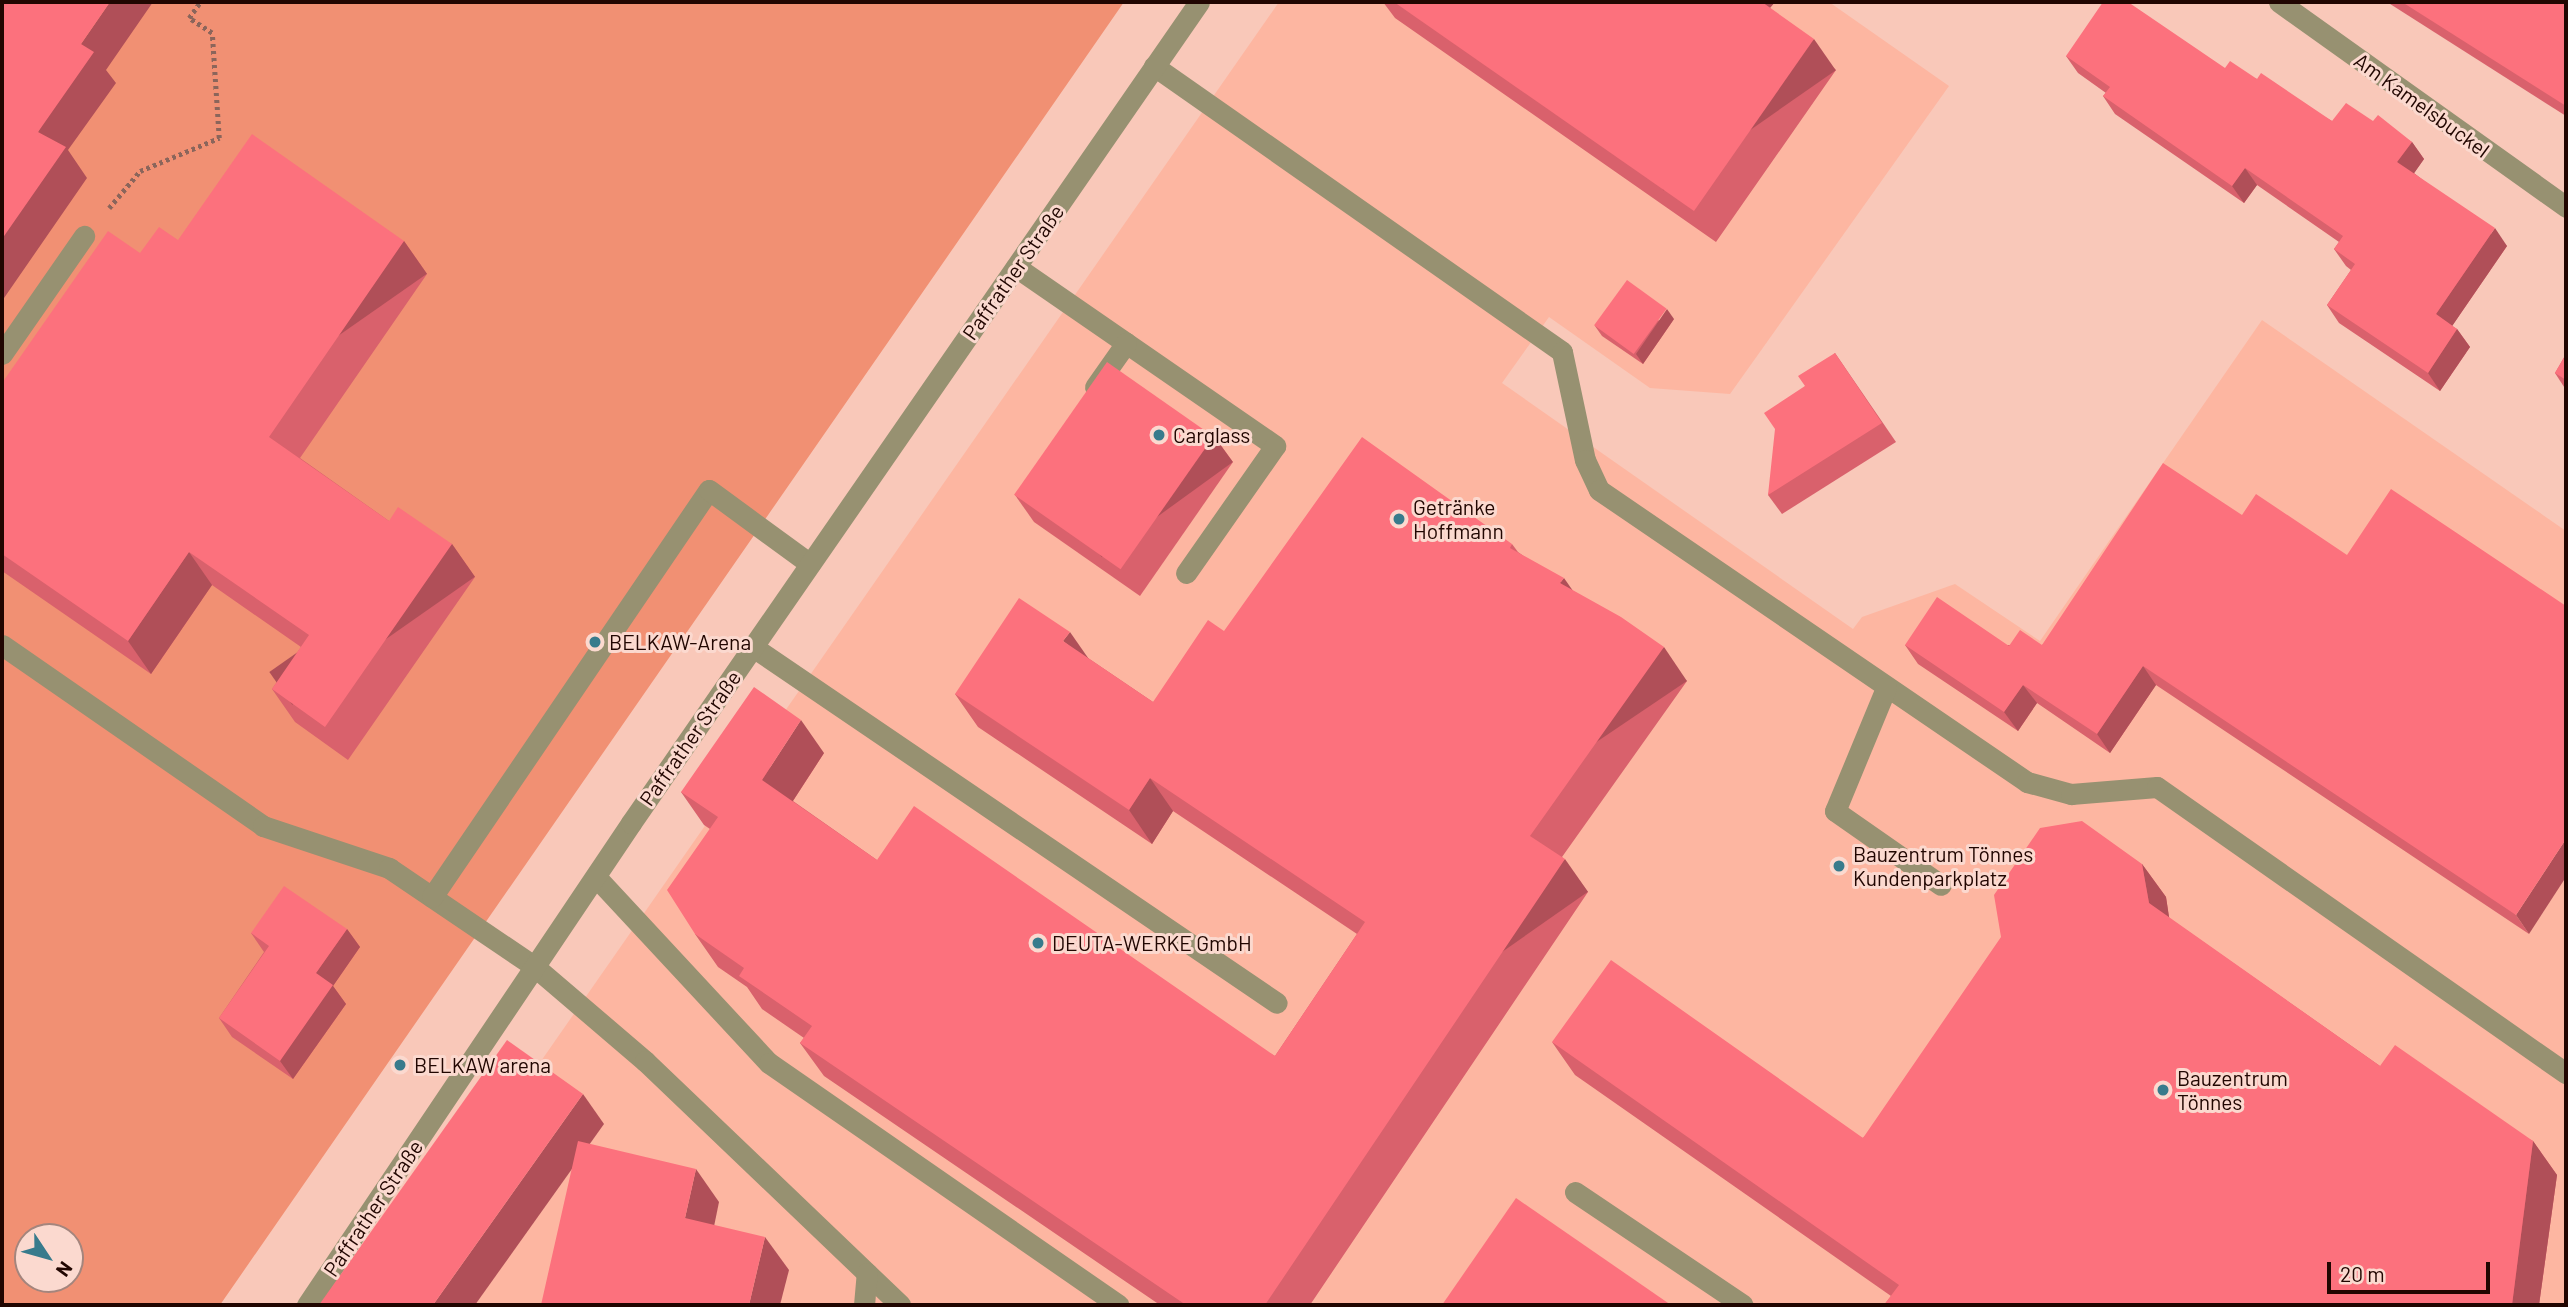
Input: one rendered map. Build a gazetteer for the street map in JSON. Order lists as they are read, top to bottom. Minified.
{"streets":{"street":["Am Kamelsbuckel","Paffrather Straße"]},"places":["Carglass","Getränke Hoffmann","BELKAW-Arena","Bauzentrum Tönnes Kundenparkplatz","DEUTA-WERKE GmbH","BELKAW arena","Bauzentrum Tönnes"],"scale_bar":"20 m","north":"bottom right"}
